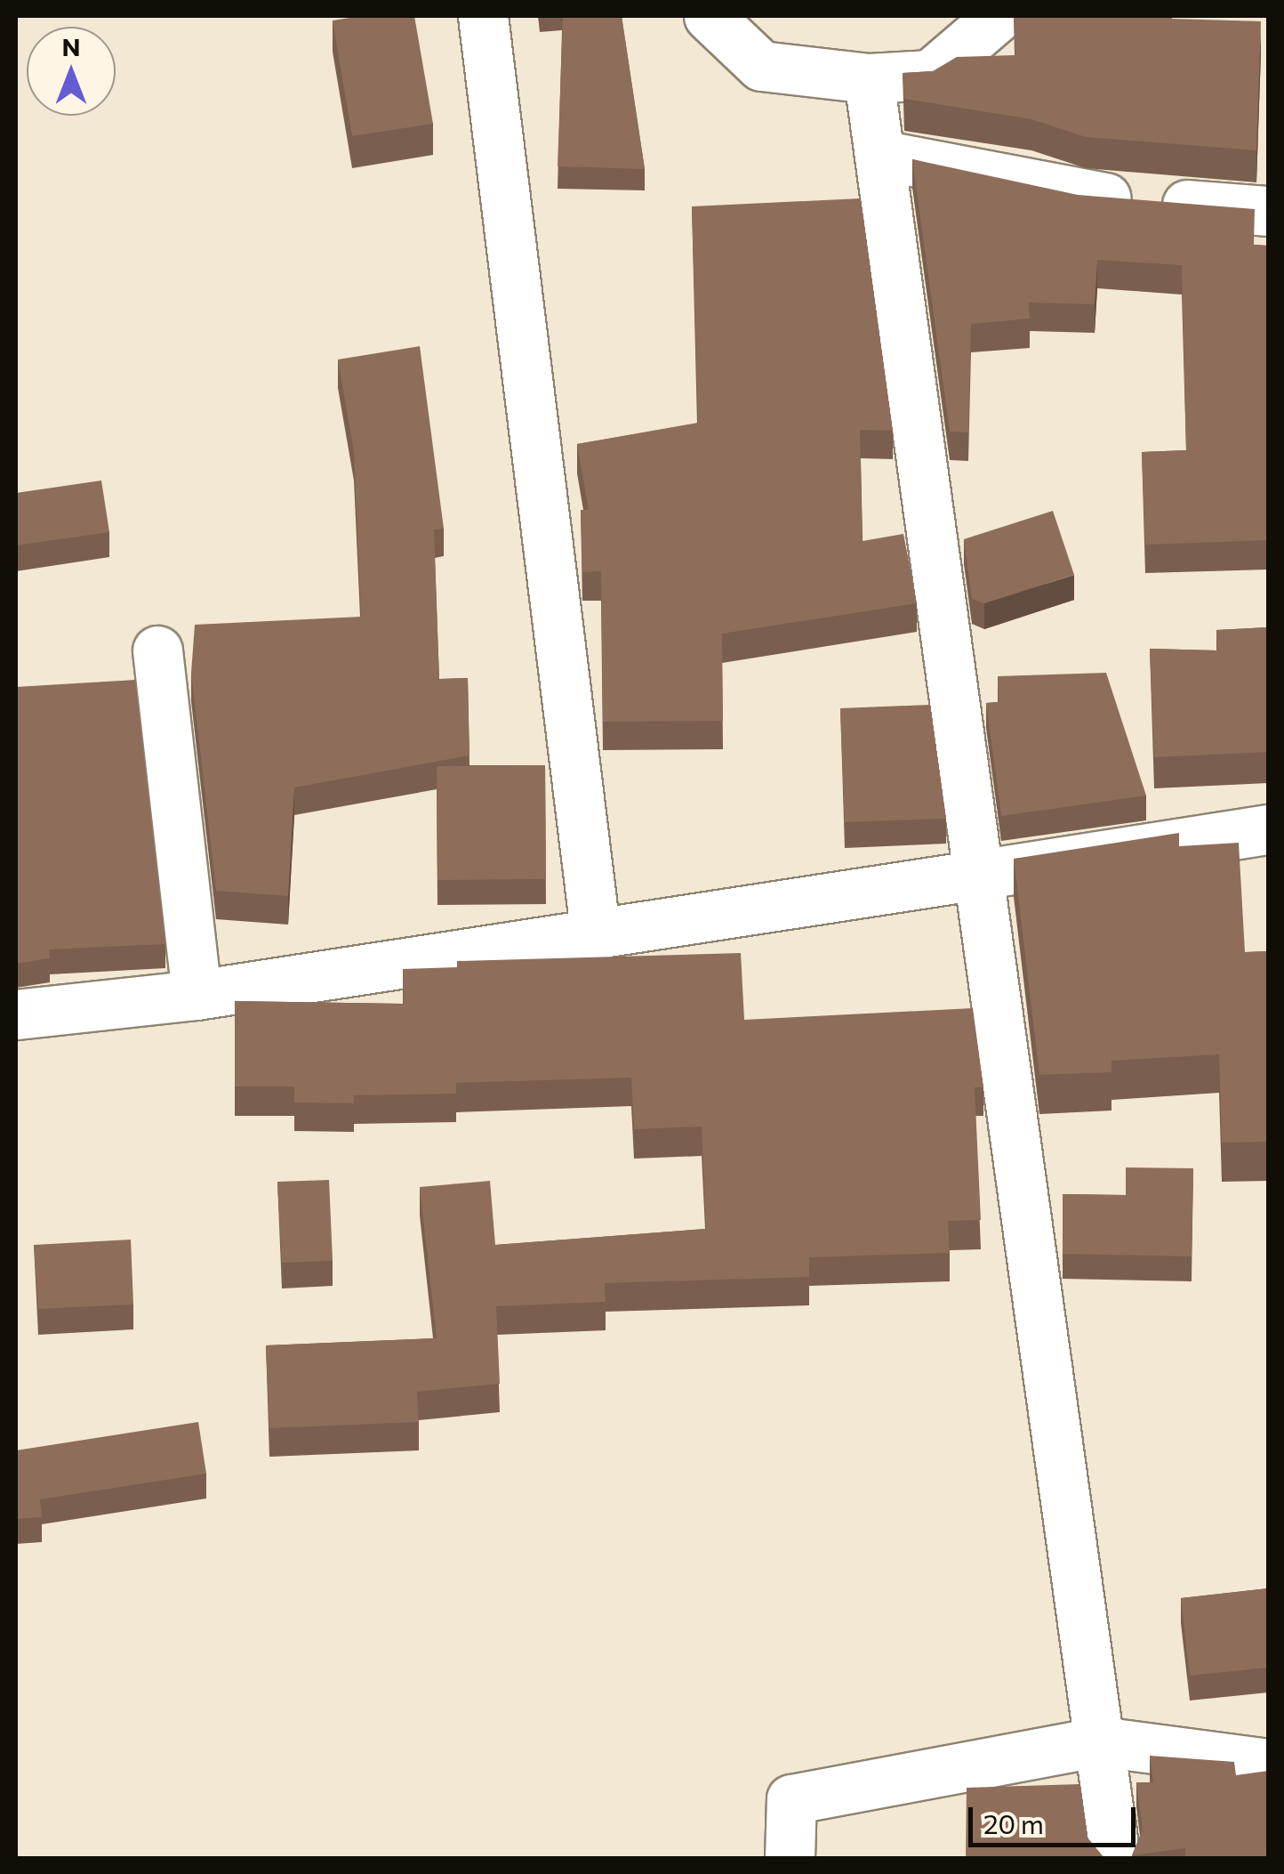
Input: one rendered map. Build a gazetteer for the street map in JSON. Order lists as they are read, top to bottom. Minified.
{"scale_bar":"20 m","north":"top"}
